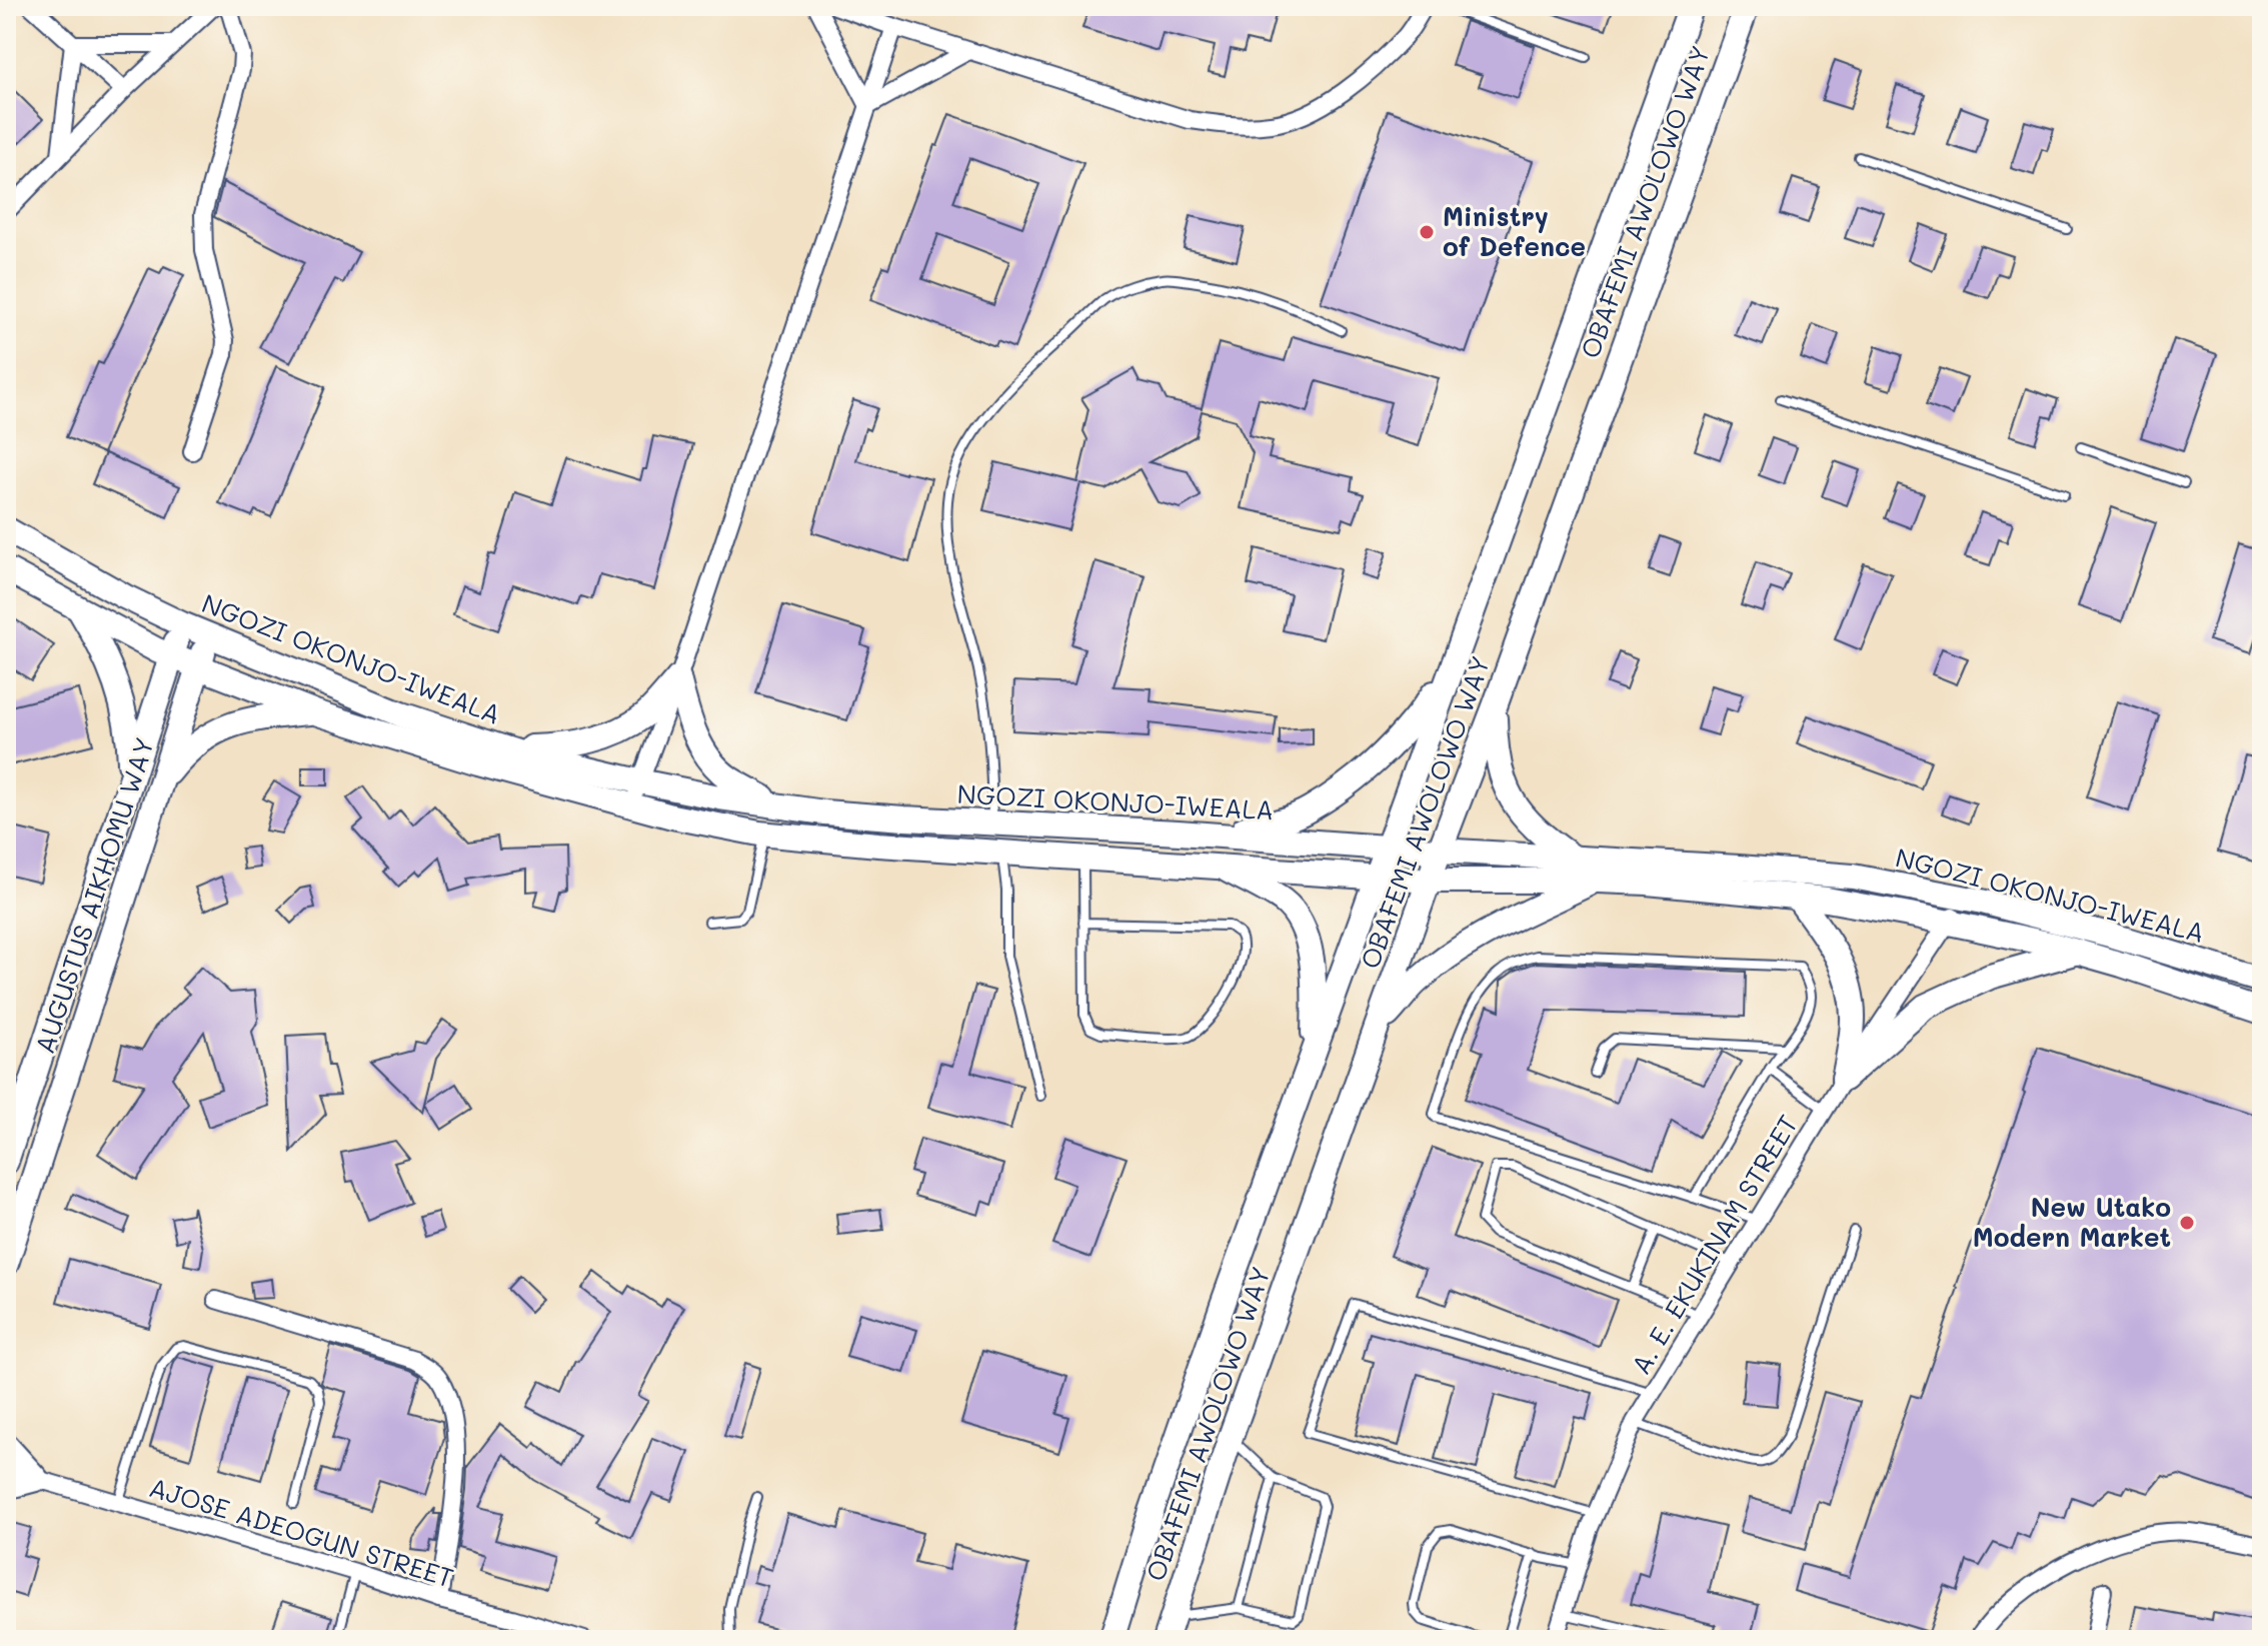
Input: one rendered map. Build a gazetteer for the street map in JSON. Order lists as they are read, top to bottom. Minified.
{"streets":{"street":["OBAFEMI AWOLOWO WAY","NGOZI OKONJO-IWEALA","AUGUSTUS AIKHOMU WAY","A. E. EKUKINAM STREET","AJOSE ADEOGUN STREET"]},"crossings":[["OBAFEMI AWOLOWO WAY","NGOZI OKONJO-IWEALA"],["NGOZI OKONJO-IWEALA","AUGUSTUS AIKHOMU WAY"],["NGOZI OKONJO-IWEALA","A. E. EKUKINAM STREET"]],"places":["Ministry of Defence","New Utako Modern Market"]}
